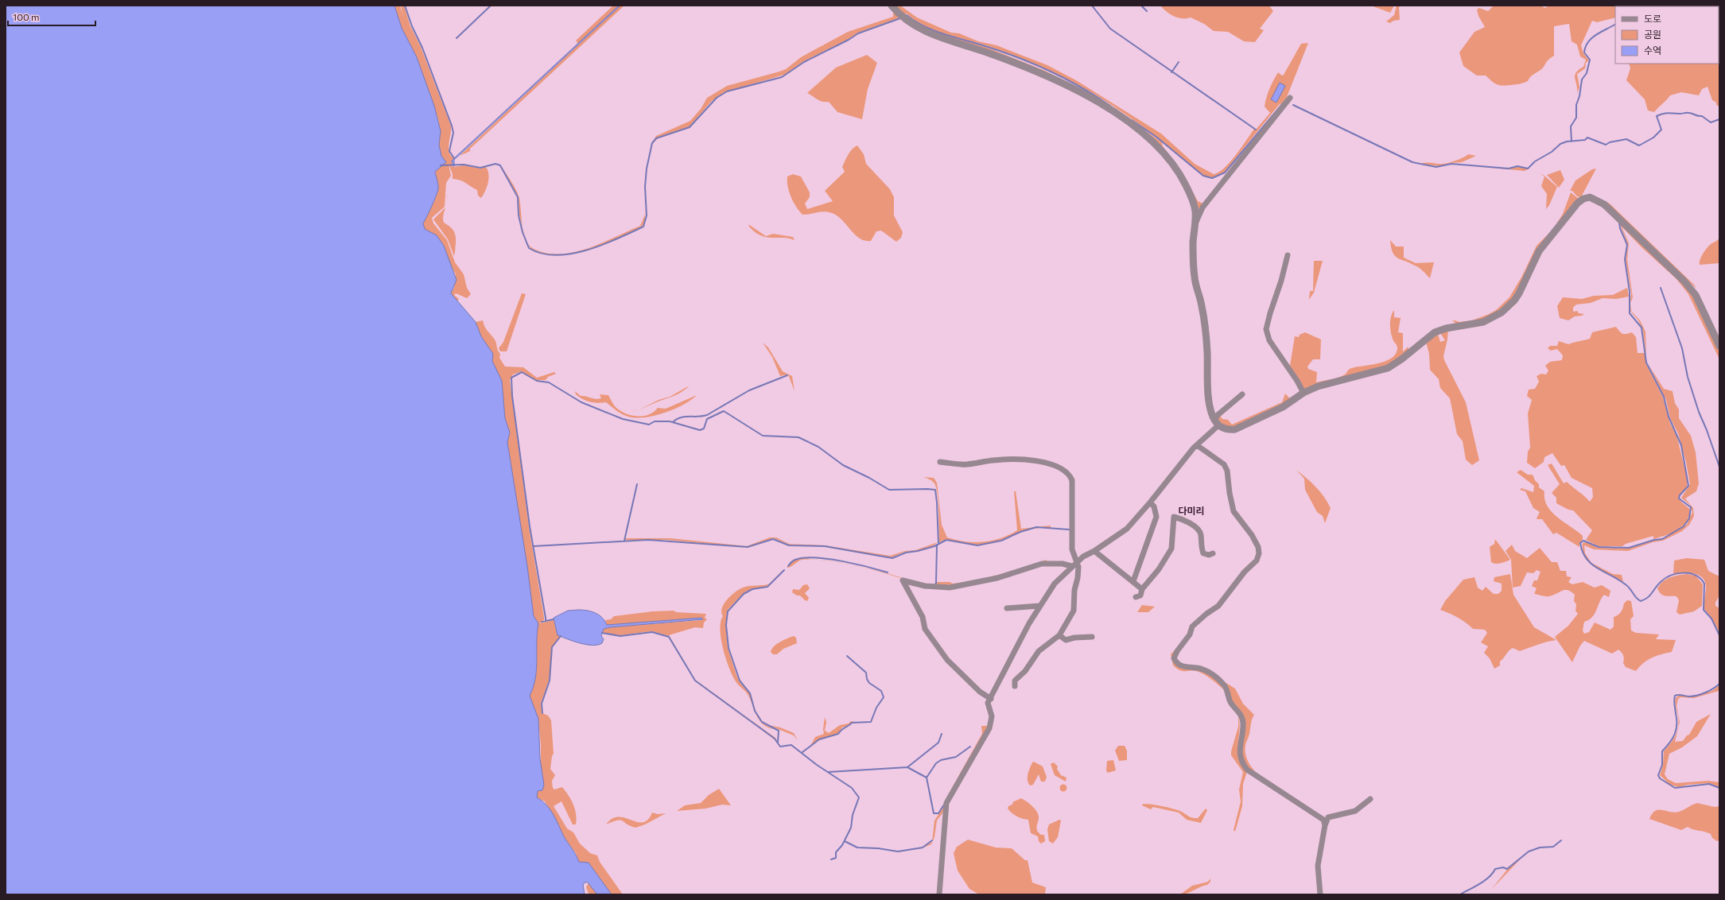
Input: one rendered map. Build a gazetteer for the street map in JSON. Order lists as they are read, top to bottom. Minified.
{"districts":["다미리"],"legend":["도로","공원","수역"],"scale_bar":"100 m"}
